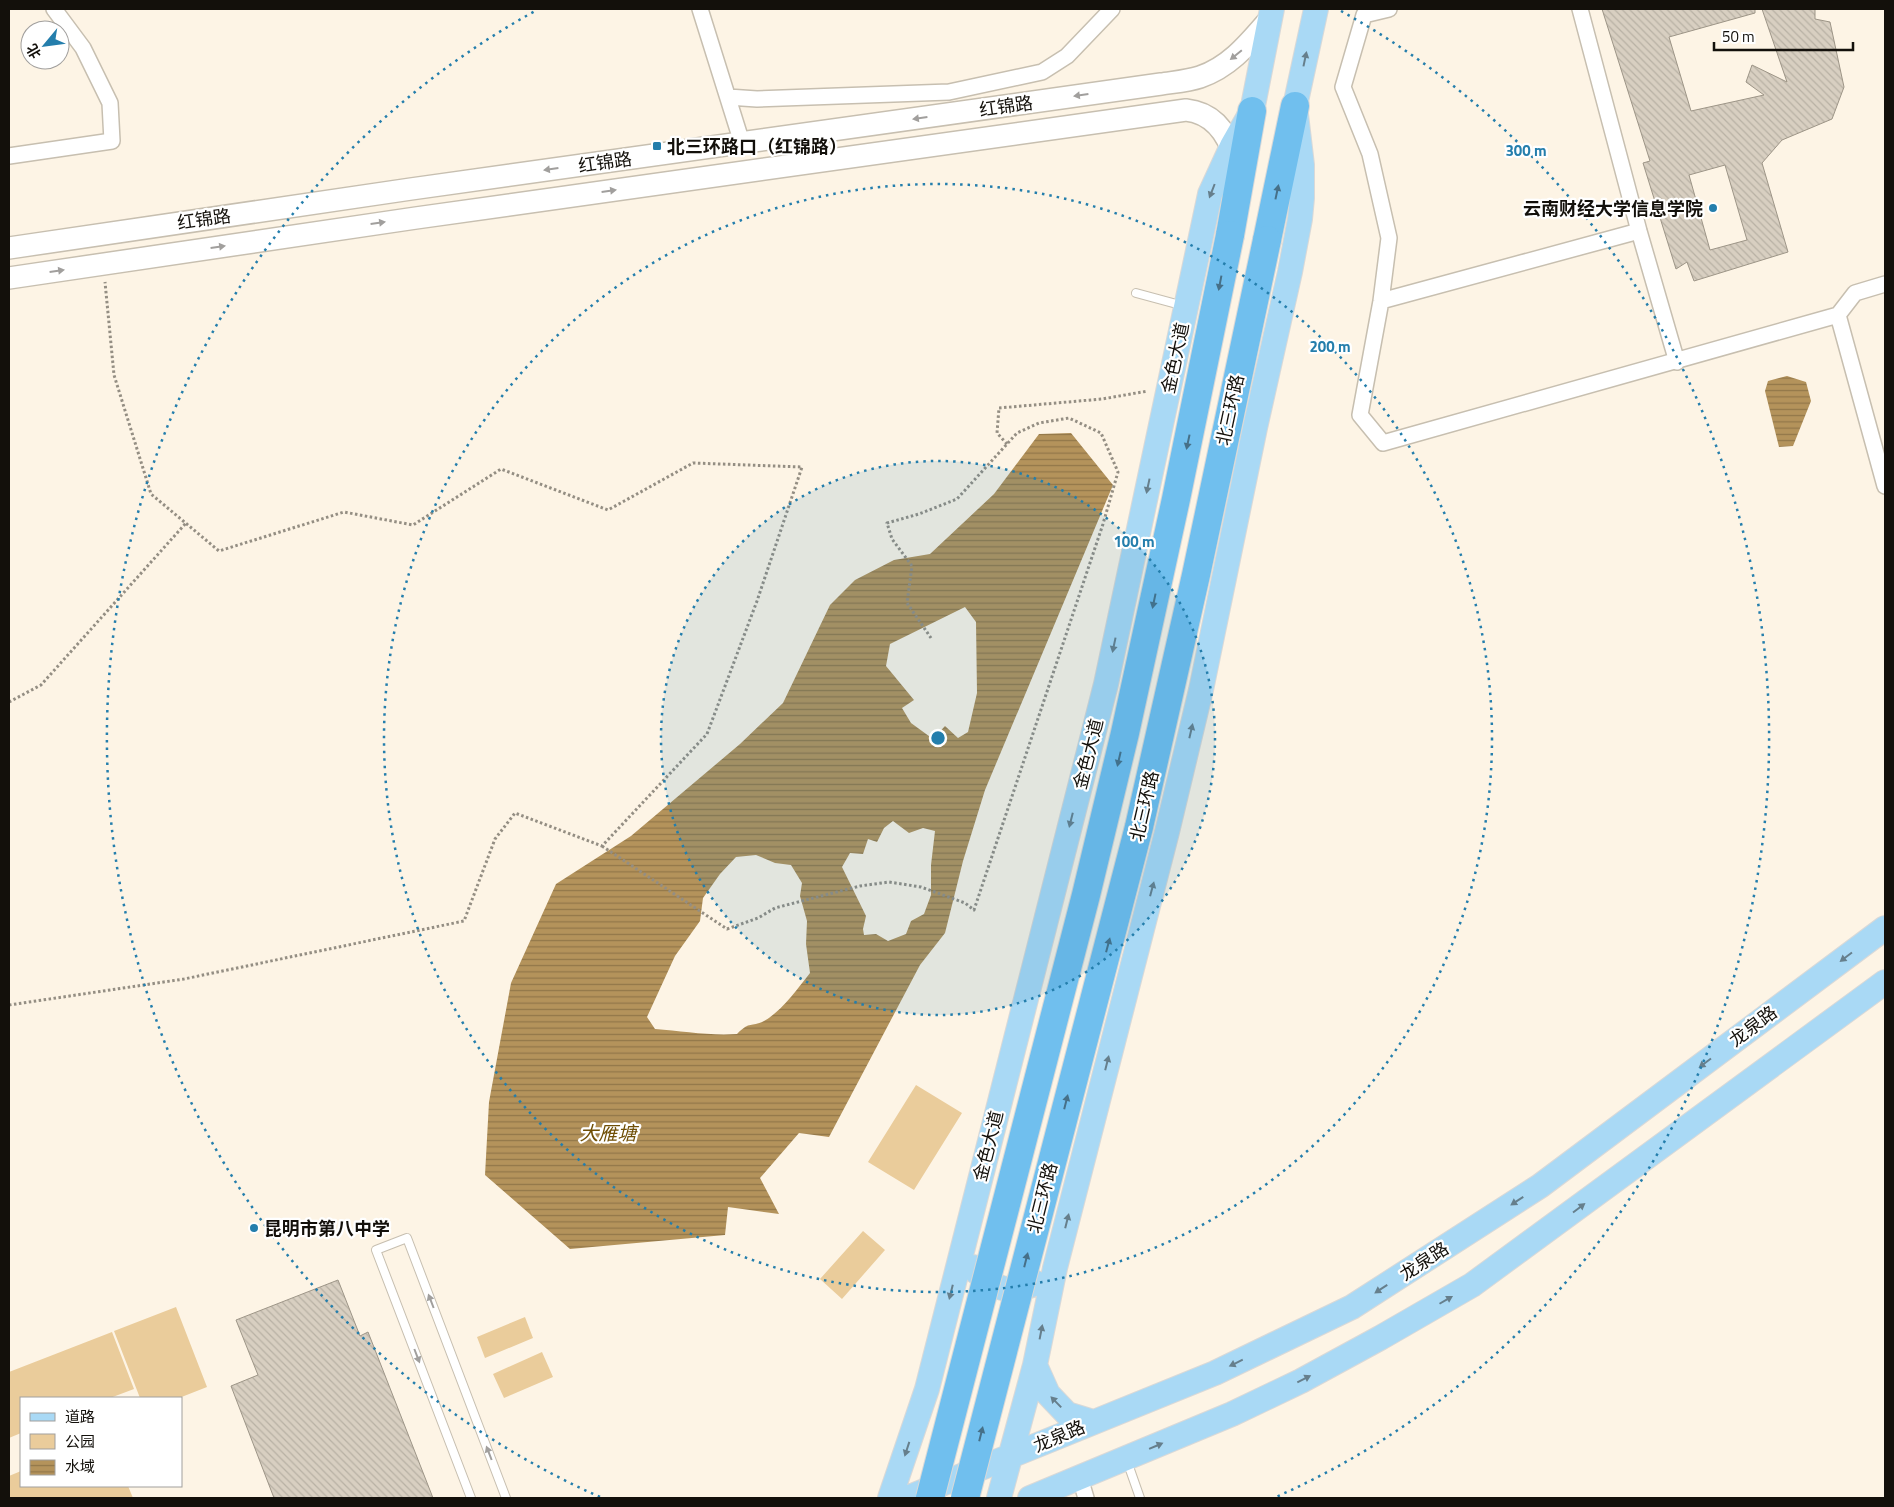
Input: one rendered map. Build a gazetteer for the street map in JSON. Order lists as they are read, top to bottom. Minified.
{"streets":{"highway":["北三环路"],"main road":["金色大道","龙泉路"],"street":["红锦路"]},"crossings":[["红锦路","金色大道"],["金色大道","北三环路"]],"water":["大雁塘"],"places":{"transit":["北三环路口（红锦路）"],"other":["云南财经大学信息学院","昆明市第八中学"]},"legend":["道路","公园","水域"],"scale_bar":"50 m","north":"bottom left","rings":["300 m","200 m","100 m"]}
